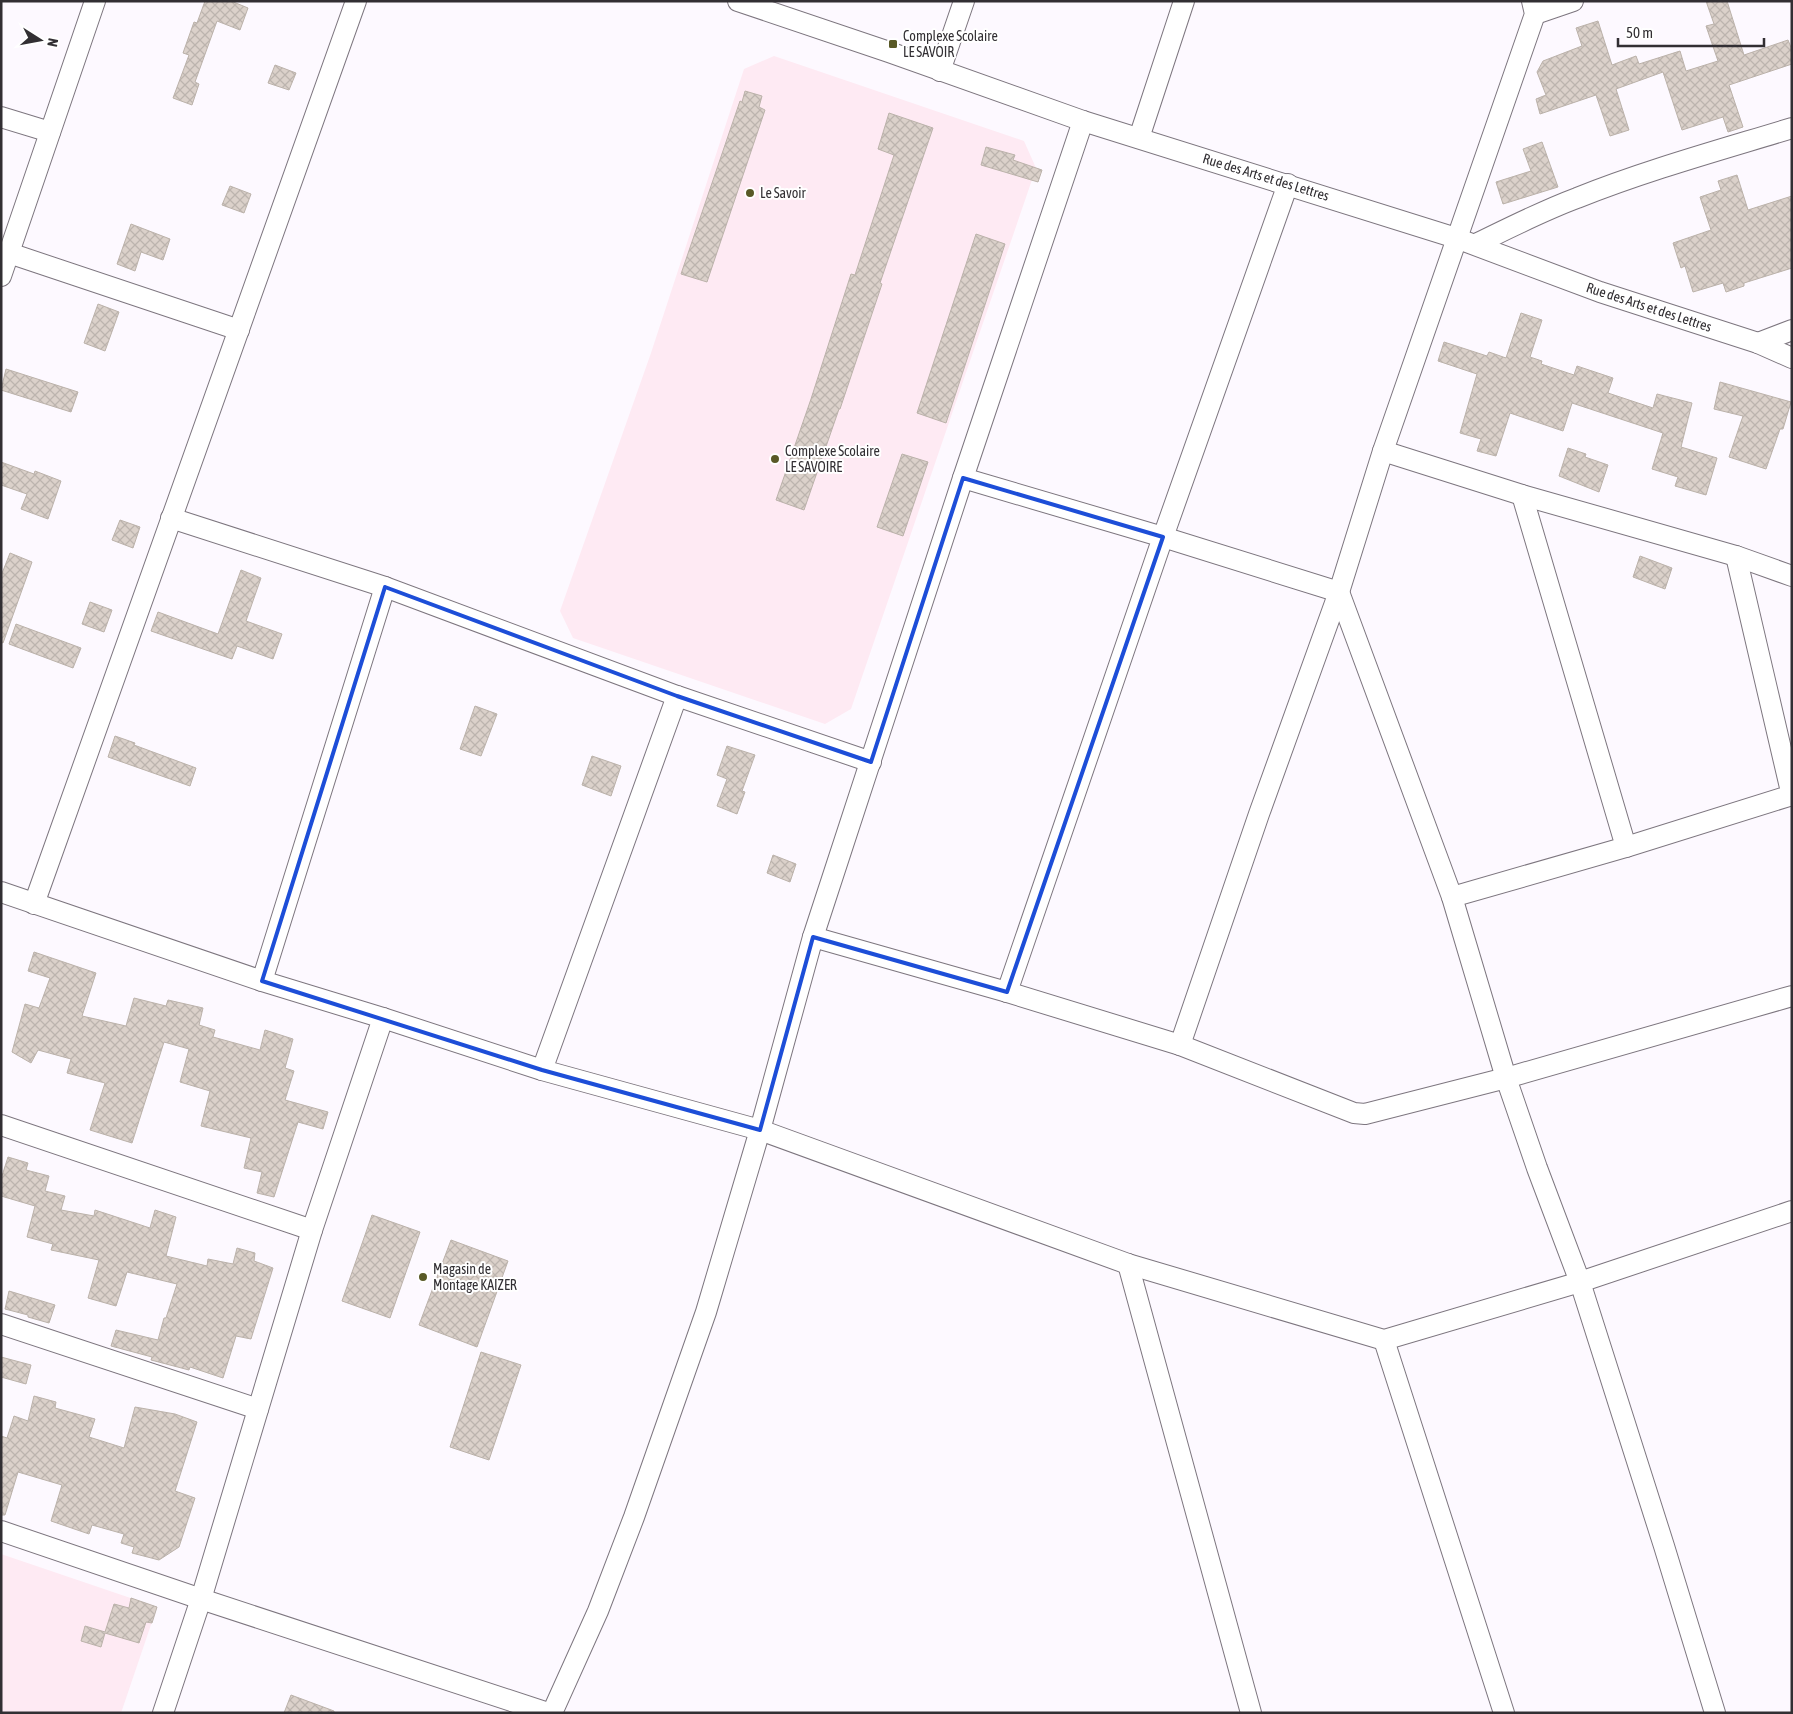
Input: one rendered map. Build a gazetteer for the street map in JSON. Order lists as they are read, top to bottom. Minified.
{"streets":{"street":["Rue des Arts et des Lettres"]},"places":{"transit":["Complexe Scolaire LE SAVOIR"],"other":["Le Savoir","Complexe Scolaire LE SAVOIRE","Magasin de Montage KAIZER"]},"scale_bar":"50 m","north":"right"}
